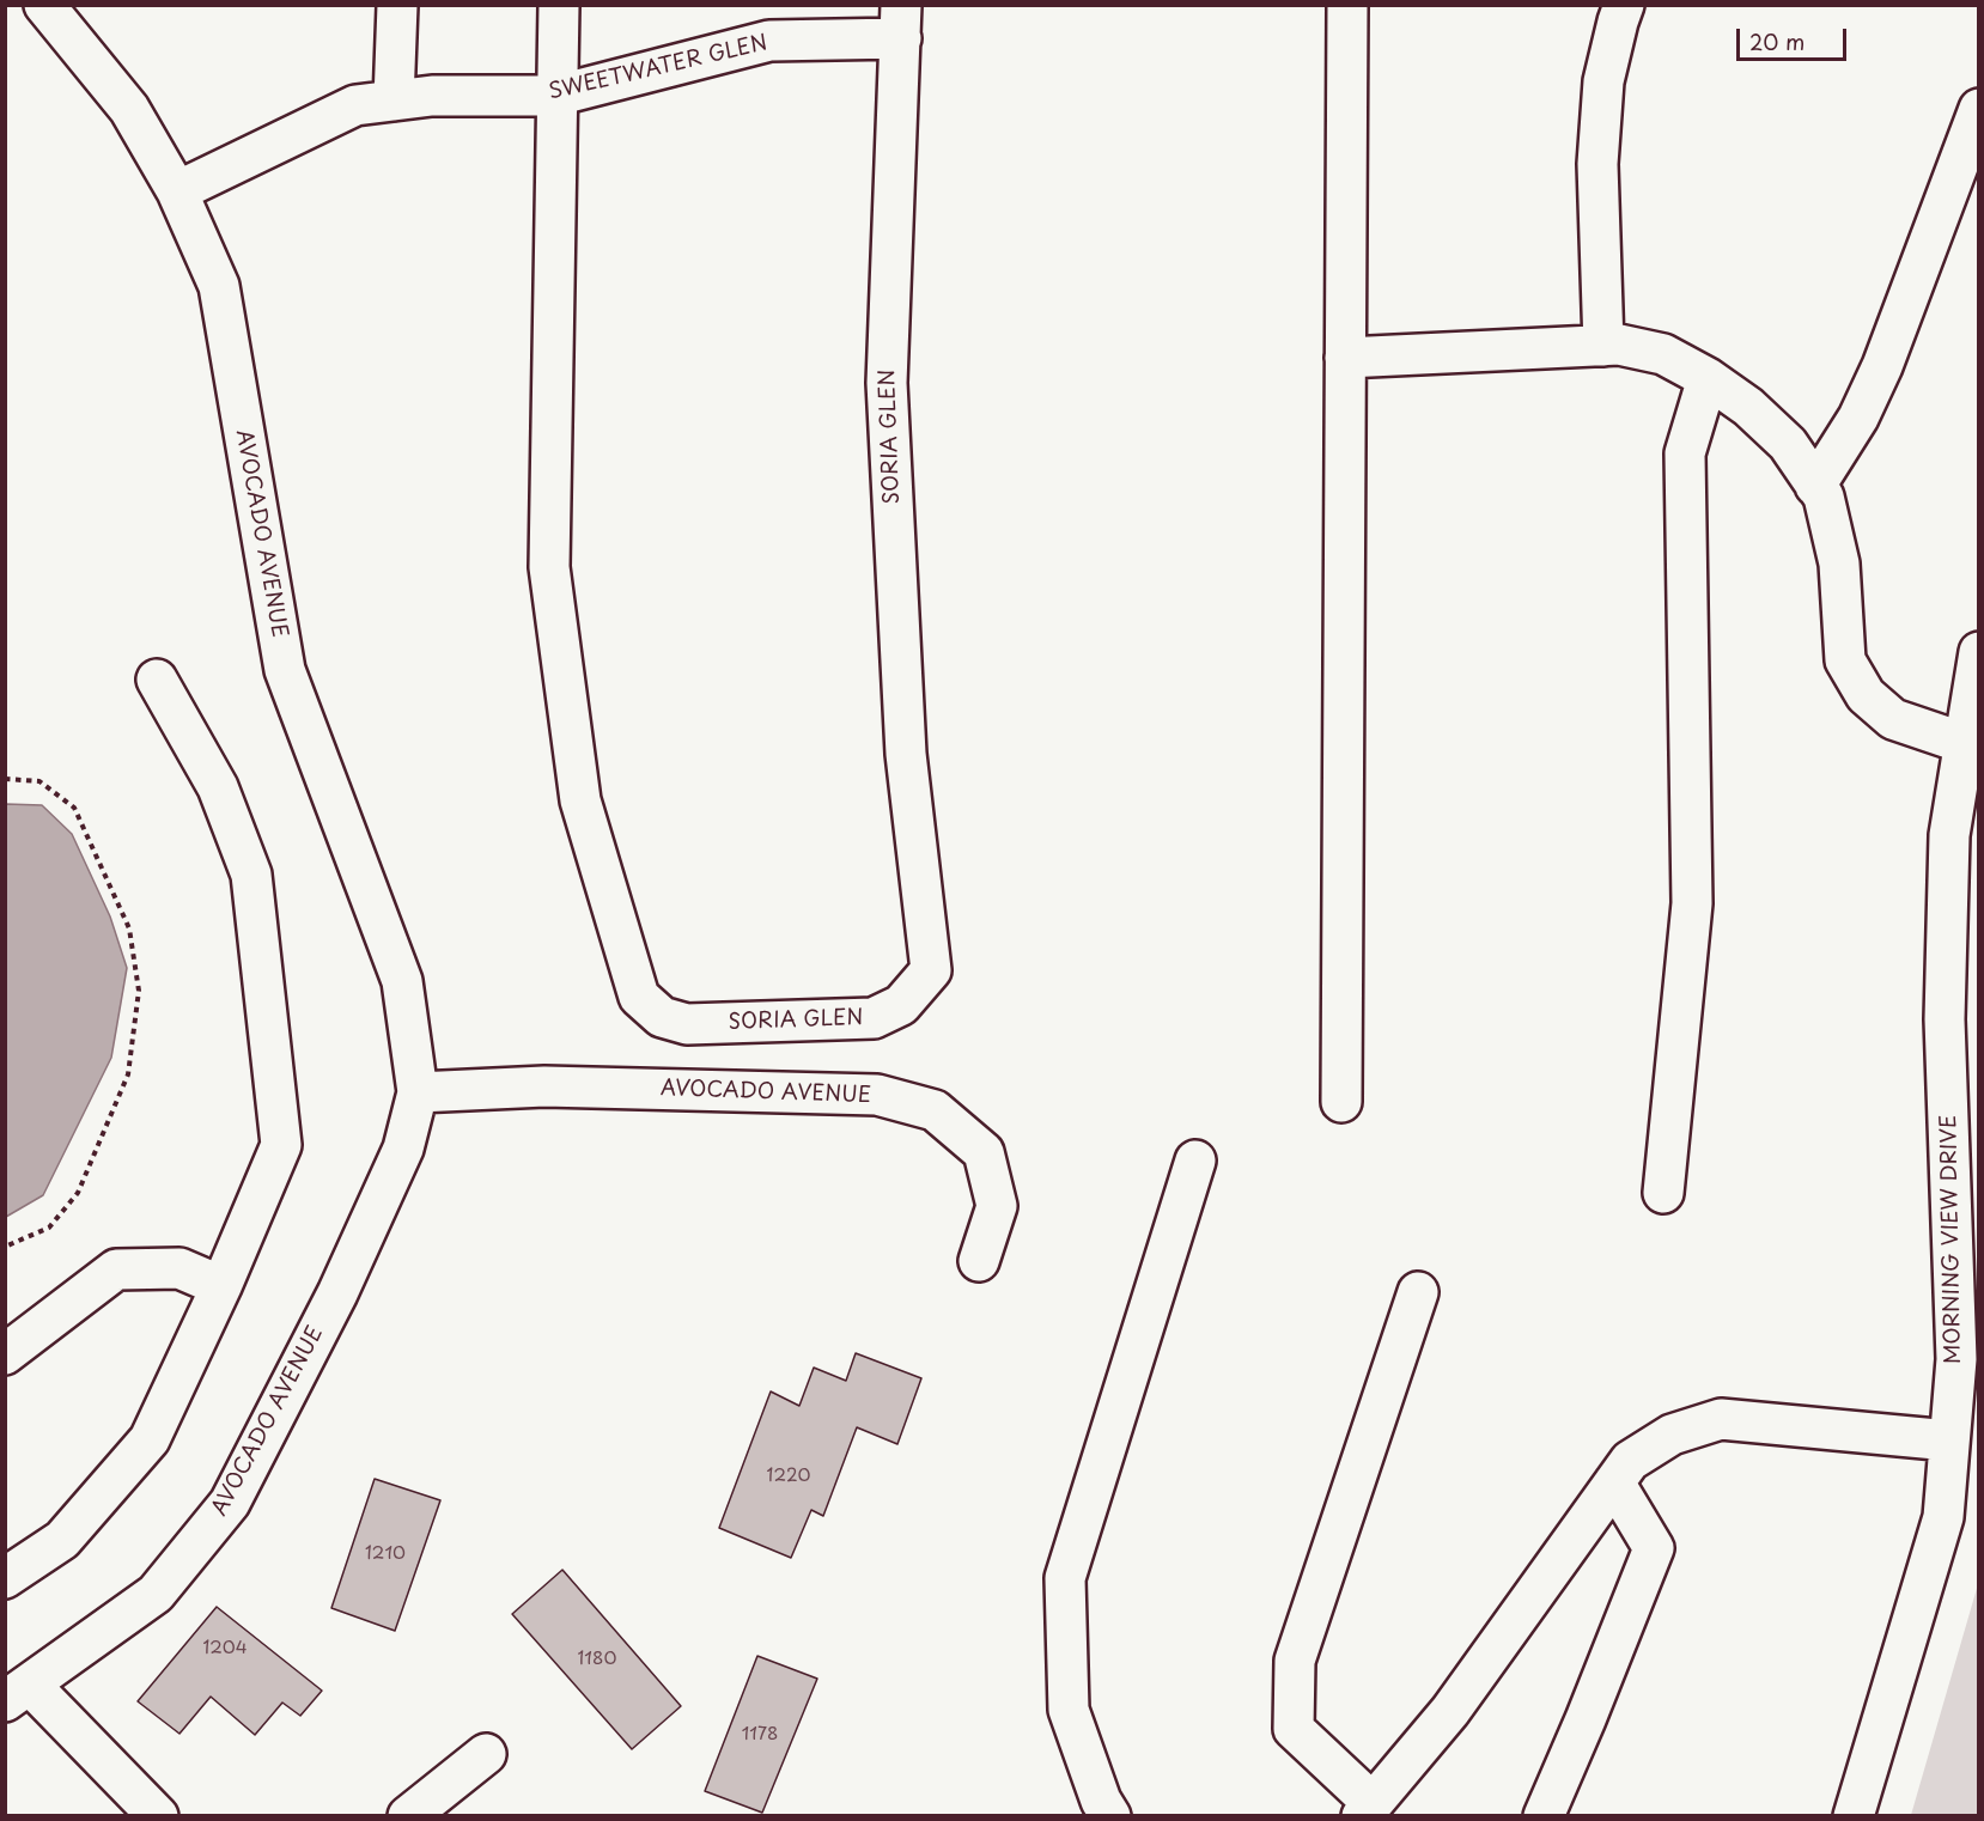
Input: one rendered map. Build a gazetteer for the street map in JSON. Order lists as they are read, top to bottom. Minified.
{"streets":{"street":["SWEETWATER GLEN","SORIA GLEN","AVOCADO AVENUE","MORNING VIEW DRIVE"]},"crossings":[["SWEETWATER GLEN","SORIA GLEN"],["SWEETWATER GLEN","AVOCADO AVENUE"]],"house_numbers":["1220","1210","1204","1180","1178"],"scale_bar":"20 m"}
